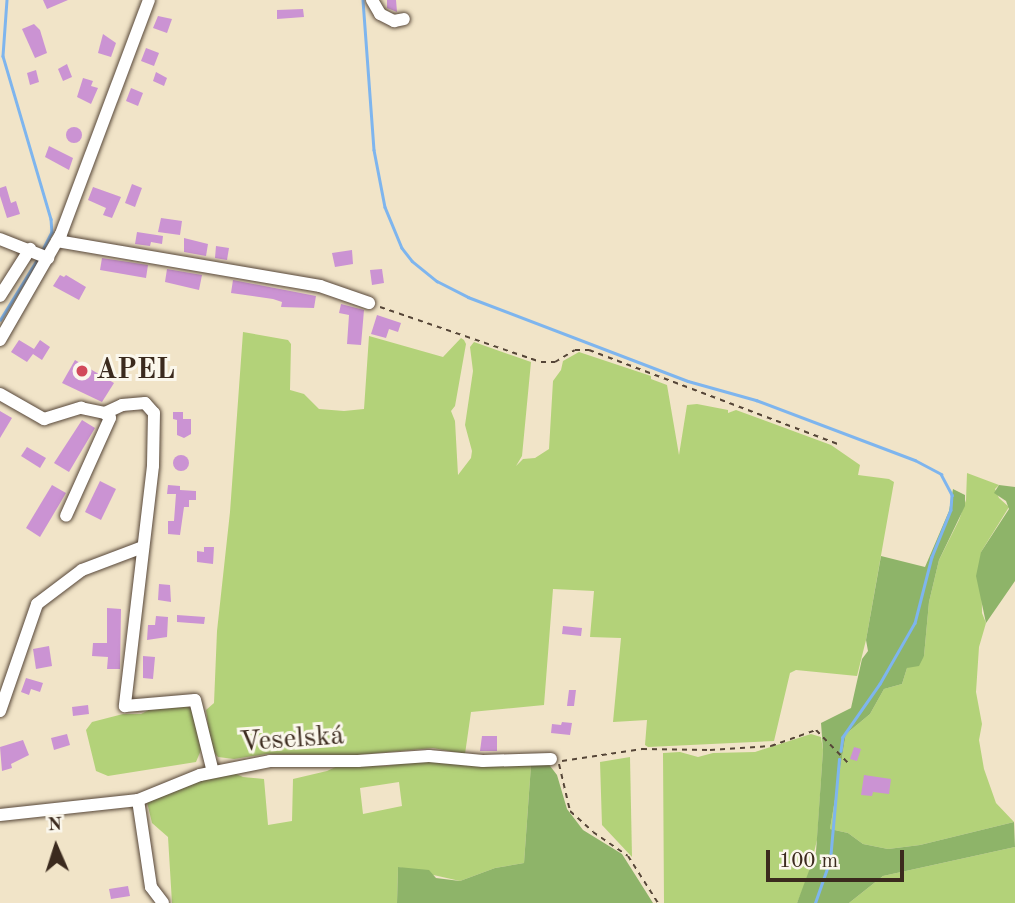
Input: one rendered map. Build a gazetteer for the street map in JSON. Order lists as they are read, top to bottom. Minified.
{"streets":{"street":["Veselská"]},"places":["APEL"],"scale_bar":"100 m","north":"top"}
